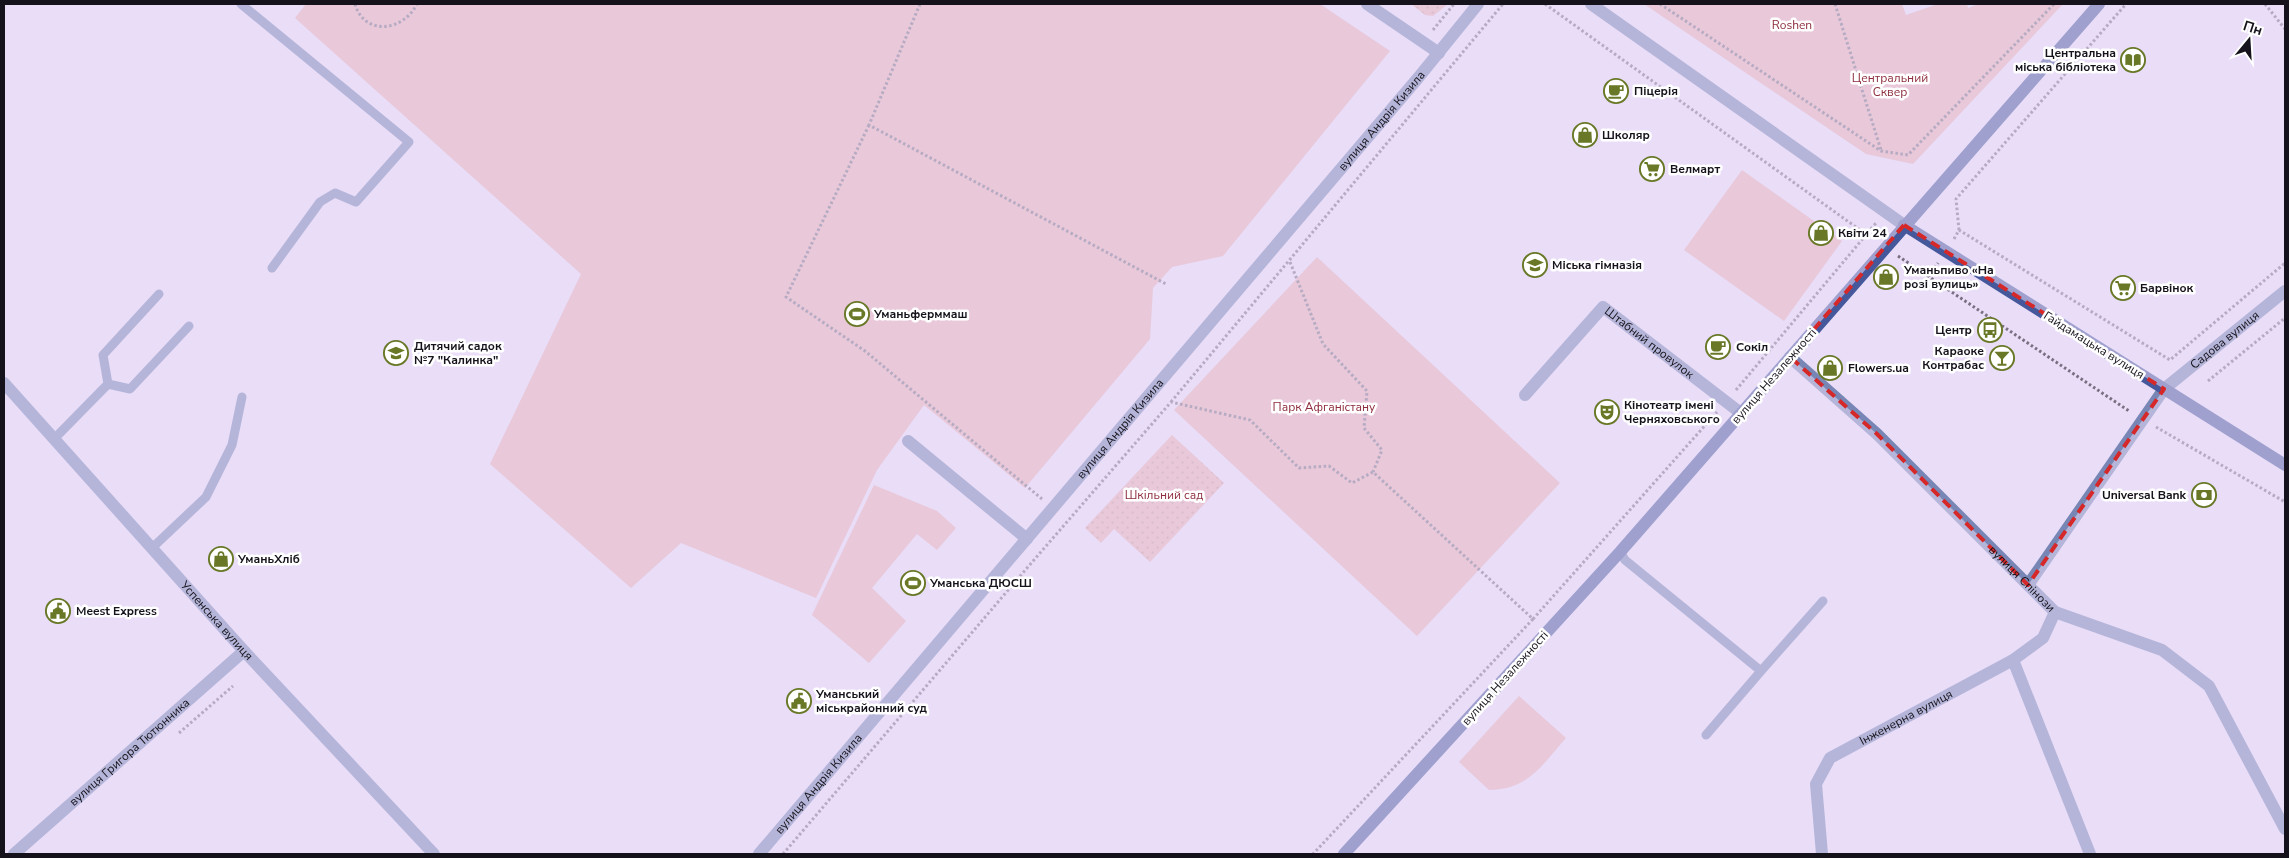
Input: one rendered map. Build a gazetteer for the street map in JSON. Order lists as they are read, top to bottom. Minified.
{"streets":{"main road":["Гайдамацька вулиця","вулиця Незалежності"],"street":["вулиця Андрія Кизила","Садова вулиця","Штабний провулок","вулиця Спінози","Успенська вулиця","Інженерна вулиця","вулиця Григора Тютюнника"]},"crossings":[["Садова вулиця","Гайдамацька вулиця"],["Садова вулиця","вулиця Спінози"],["Штабний провулок","вулиця Незалежності"],["Гайдамацька вулиця","вулиця Незалежності"],["вулиця Незалежності","вулиця Спінози"],["вулиця Спінози","Інженерна вулиця"],["Успенська вулиця","вулиця Григора Тютюнника"]],"parks":["Roshen","Центральний Сквер","Парк Афганістану","Шкільний сад"],"places":{"library":["Центральна міська бібліотека"],"cafe":["Піцерія","Сокіл"],"shop":["Школяр","Квіти 24","Уманьпиво «На розі вулиць»","Flowers.ua","УманьХліб"],"supermarket":["Велмарт","Барвінок"],"school or university":["Міська гімназія","Дитячий садок №7 \"Калинка\""],"sports":["Уманьферммаш","Уманська ДЮСШ"],"bus stop":["Центр"],"bar":["Караоке Контрабас"],"theatre":["Кінотеатр імені Черняховського"],"bank":["Universal Bank"],"public building":["Meest Express","Уманський міськрайонний суд"]},"north":"top"}
